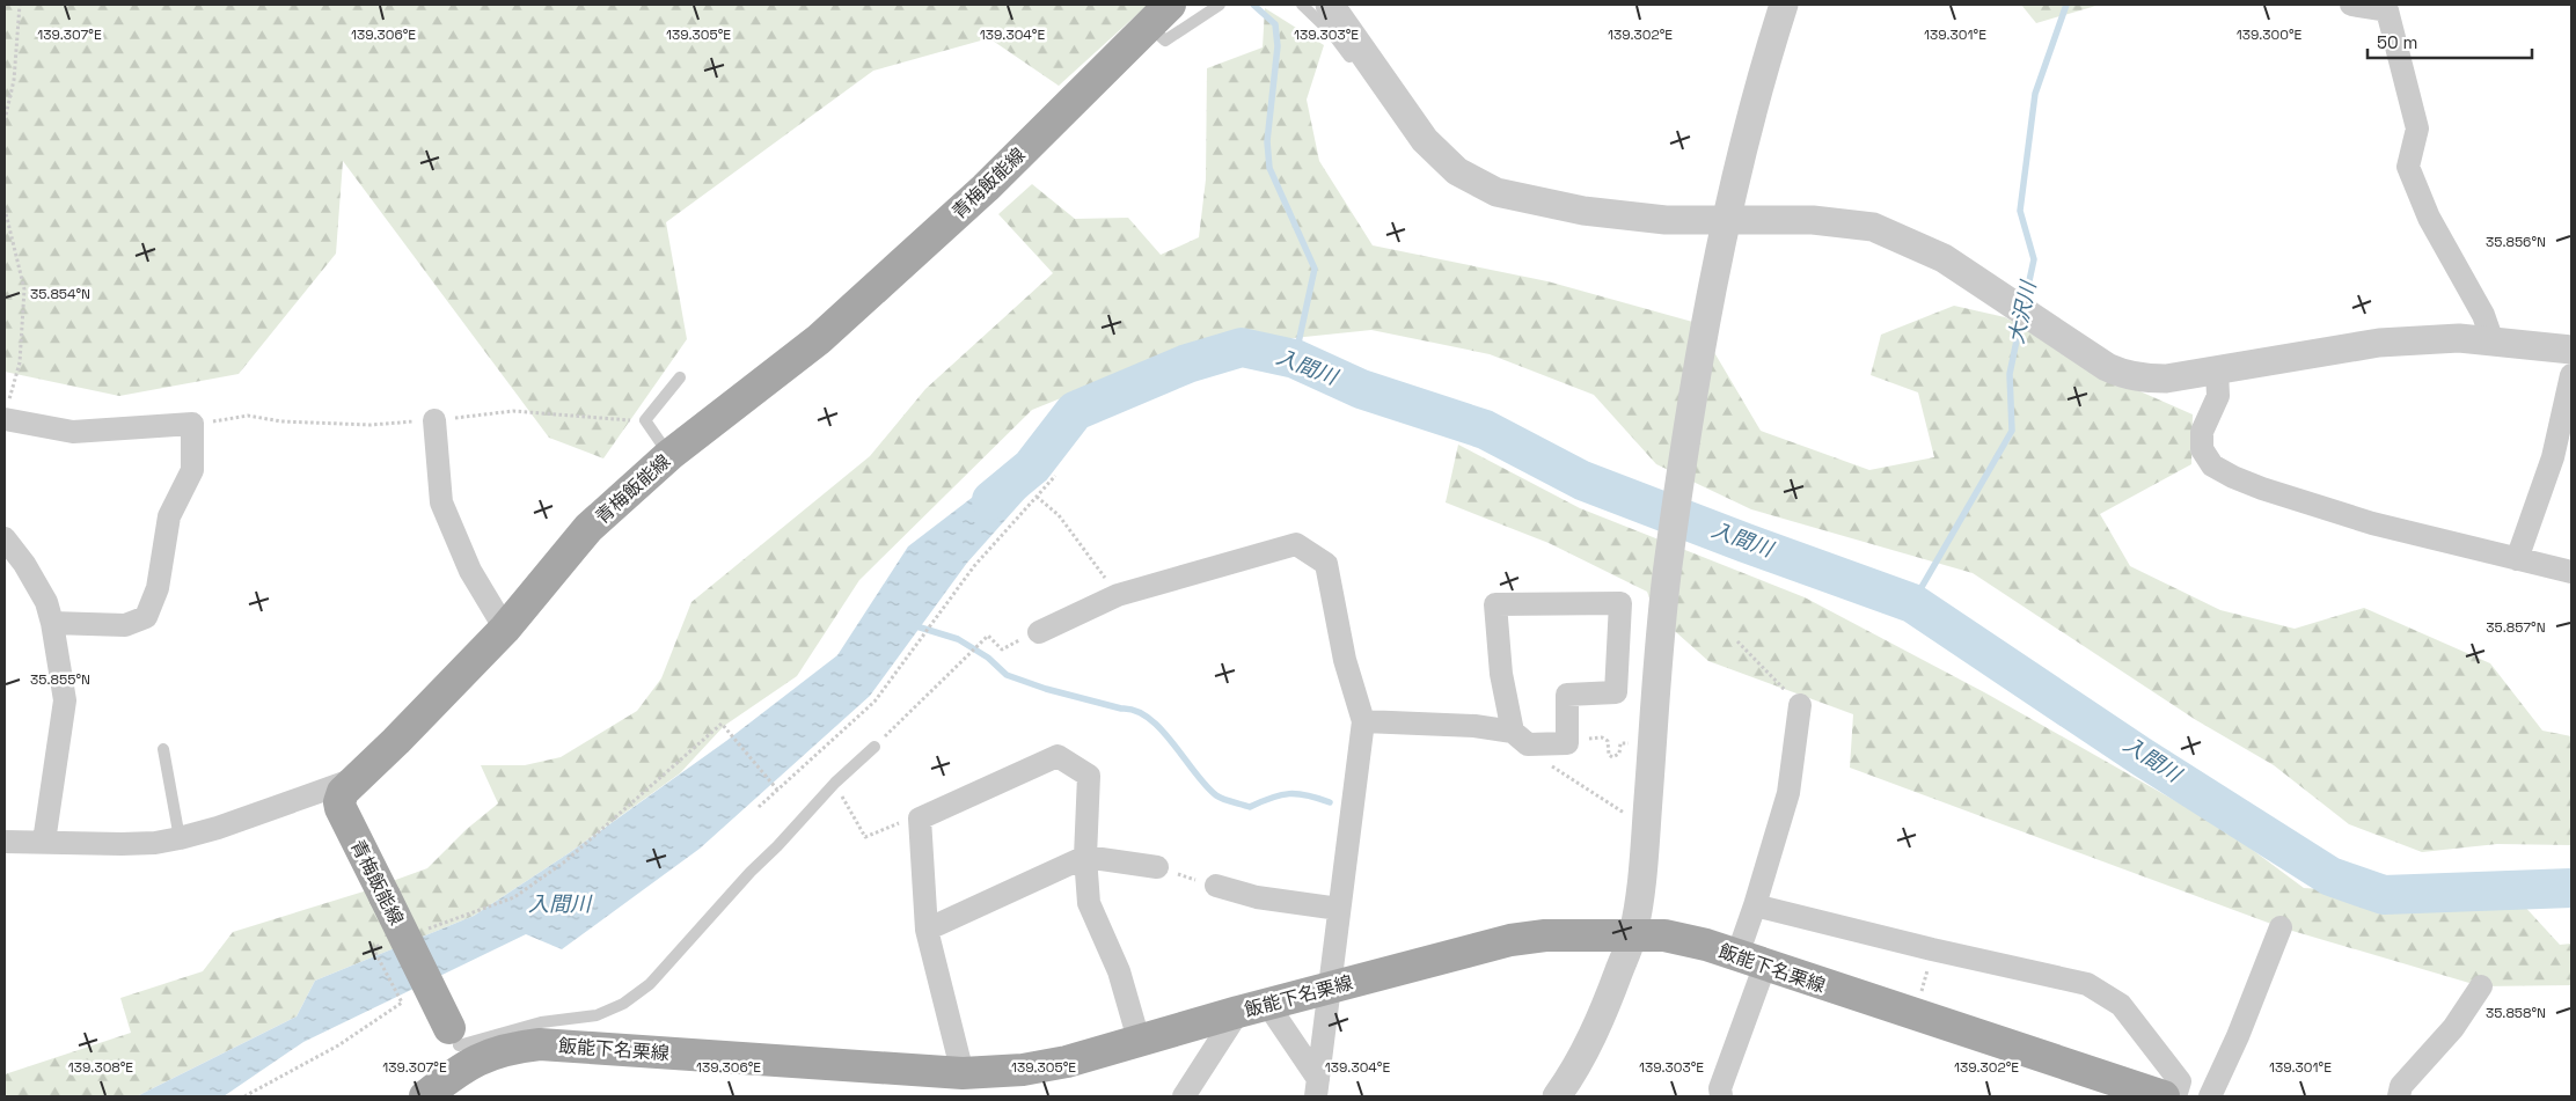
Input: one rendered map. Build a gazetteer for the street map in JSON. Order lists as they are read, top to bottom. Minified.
{"streets":{"main road":["青梅飯能線","飯能下名栗線"]},"crossings":[["青梅飯能線","飯能下名栗線"]],"water":["大沢川","入間川"],"scale_bar":"50 m","coordinates":["139.307°E","139.306°E","139.305°E","139.304°E","139.303°E","139.302°E","139.301°E","139.300°E","35.856°N","35.854°N","35.857°N","35.855°N","35.858°N","139.308°E"]}
